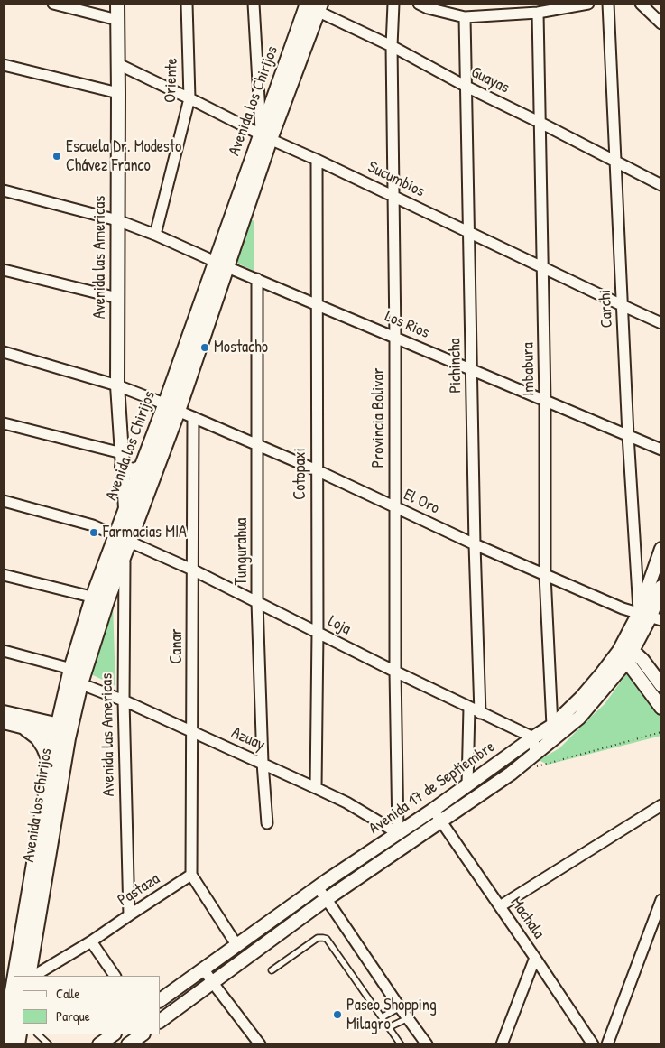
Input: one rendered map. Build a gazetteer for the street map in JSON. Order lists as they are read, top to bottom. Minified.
{"streets":{"main road":["Avenida los Chirijos"],"street":["Oriente","Guayas","Sucumbios","Avenida las Americas","Carchi","Los Rios","Pichincha","Imbabura","Provincia Bolivar","Cotopaxi","El Oro","Tungurahua","Loja","Canar","Azuay","Avenida 17 de Septiembre","Pastaza","Machala"]},"crossings":[["Oriente","Sucumbios"],["Oriente","Los Rios"],["Guayas","Avenida los Chirijos"],["Guayas","Carchi"],["Guayas","Pichincha"],["Guayas","Imbabura"],["Guayas","Provincia Bolivar"],["Avenida los Chirijos","Sucumbios"],["Avenida los Chirijos","Avenida las Americas"],["Avenida los Chirijos","Los Rios"],["Avenida los Chirijos","El Oro"],["Avenida los Chirijos","Loja"],["Avenida los Chirijos","Azuay"],["Sucumbios","Avenida las Americas"],["Sucumbios","Carchi"],["Sucumbios","Pichincha"],["Sucumbios","Imbabura"],["Sucumbios","Provincia Bolivar"],["Sucumbios","Cotopaxi"],["Avenida las Americas","Los Rios"],["Avenida las Americas","El Oro"],["Avenida las Americas","Loja"],["Avenida las Americas","Azuay"],["Avenida las Americas","Pastaza"],["Carchi","Los Rios"],["Carchi","El Oro"],["Carchi","Avenida 17 de Septiembre"],["Los Rios","Pichincha"],["Los Rios","Imbabura"],["Los Rios","Provincia Bolivar"],["Los Rios","Cotopaxi"],["Los Rios","Tungurahua"],["Pichincha","El Oro"],["Pichincha","Loja"],["Imbabura","El Oro"],["Imbabura","Avenida 17 de Septiembre"],["Provincia Bolivar","El Oro"],["Provincia Bolivar","Loja"],["Provincia Bolivar","Azuay"],["Provincia Bolivar","Avenida 17 de Septiembre"],["Cotopaxi","El Oro"],["Cotopaxi","Loja"],["Cotopaxi","Azuay"],["El Oro","Tungurahua"],["El Oro","Canar"],["El Oro","Avenida 17 de Septiembre"],["Tungurahua","Loja"],["Tungurahua","Azuay"],["Loja","Canar"],["Loja","Avenida 17 de Septiembre"],["Canar","Azuay"],["Canar","Pastaza"],["Azuay","Avenida 17 de Septiembre"],["Avenida 17 de Septiembre","Machala"]],"places":["Escuela Dr. Modesto Chávez Franco","Mostacho","Farmacias MIA","Paseo Shopping Milagro"],"legend":["Calle","Parque"]}
